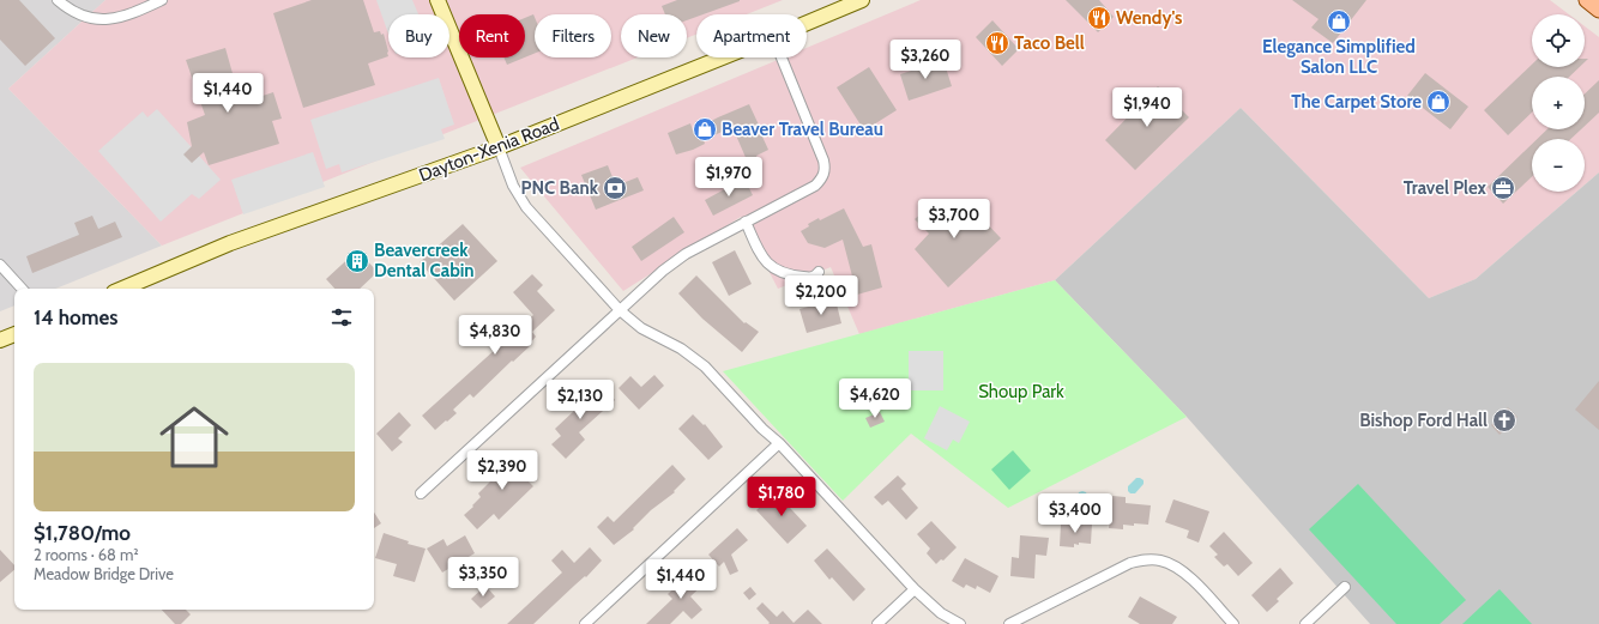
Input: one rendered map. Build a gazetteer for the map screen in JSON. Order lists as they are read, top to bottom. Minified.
{"streets":{"main road":["Dayton-Xenia Road"]},"parks":["Shoup Park"],"places":{"restaurant":["Wendy's","Taco Bell"],"shop":["Elegance Simplified Salon LLC","The Carpet Store","Beaver Travel Bureau"],"bank":["PNC Bank"],"office":["Travel Plex"],"building":["Beavercreek Dental Cabin"],"church":["Bishop Ford Hall"]},"page":{"map_buttons":["+","−"],"chip":["Buy","Rent","Filters","New","Apartment"],"price":["$3,260","$1,440","$1,940","$1,970","$3,700","$2,200","$4,830","$4,620","$2,130","$2,390","$1,780","$3,400","$3,350","$1,440"],"heading":"14 homes","list":[{"name":"$1,780/mo","note":"2 rooms · 68 m² · Meadow Bridge Drive"}]}}
